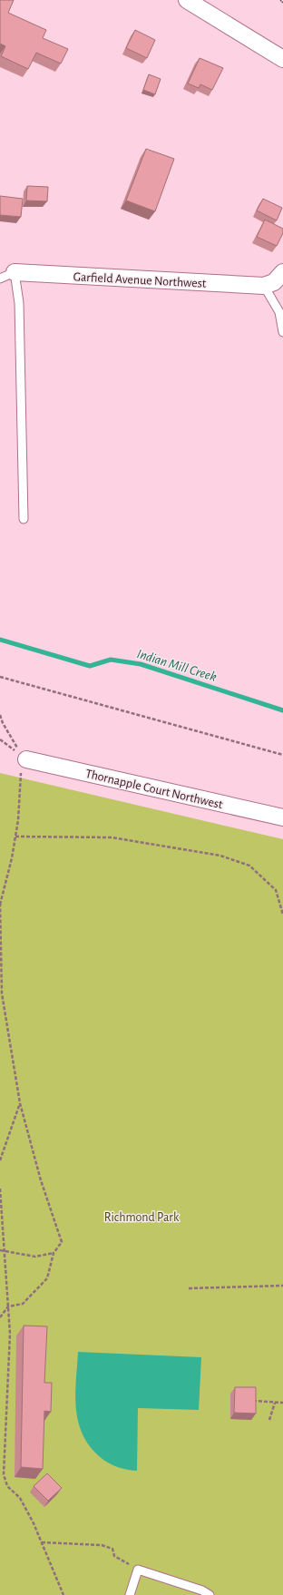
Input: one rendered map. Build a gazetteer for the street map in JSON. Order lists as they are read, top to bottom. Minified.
{"streets":{"street":["Garfield Avenue Northwest","Thornapple Court Northwest"]},"water":["Indian Mill Creek"],"parks":["Richmond Park"]}
